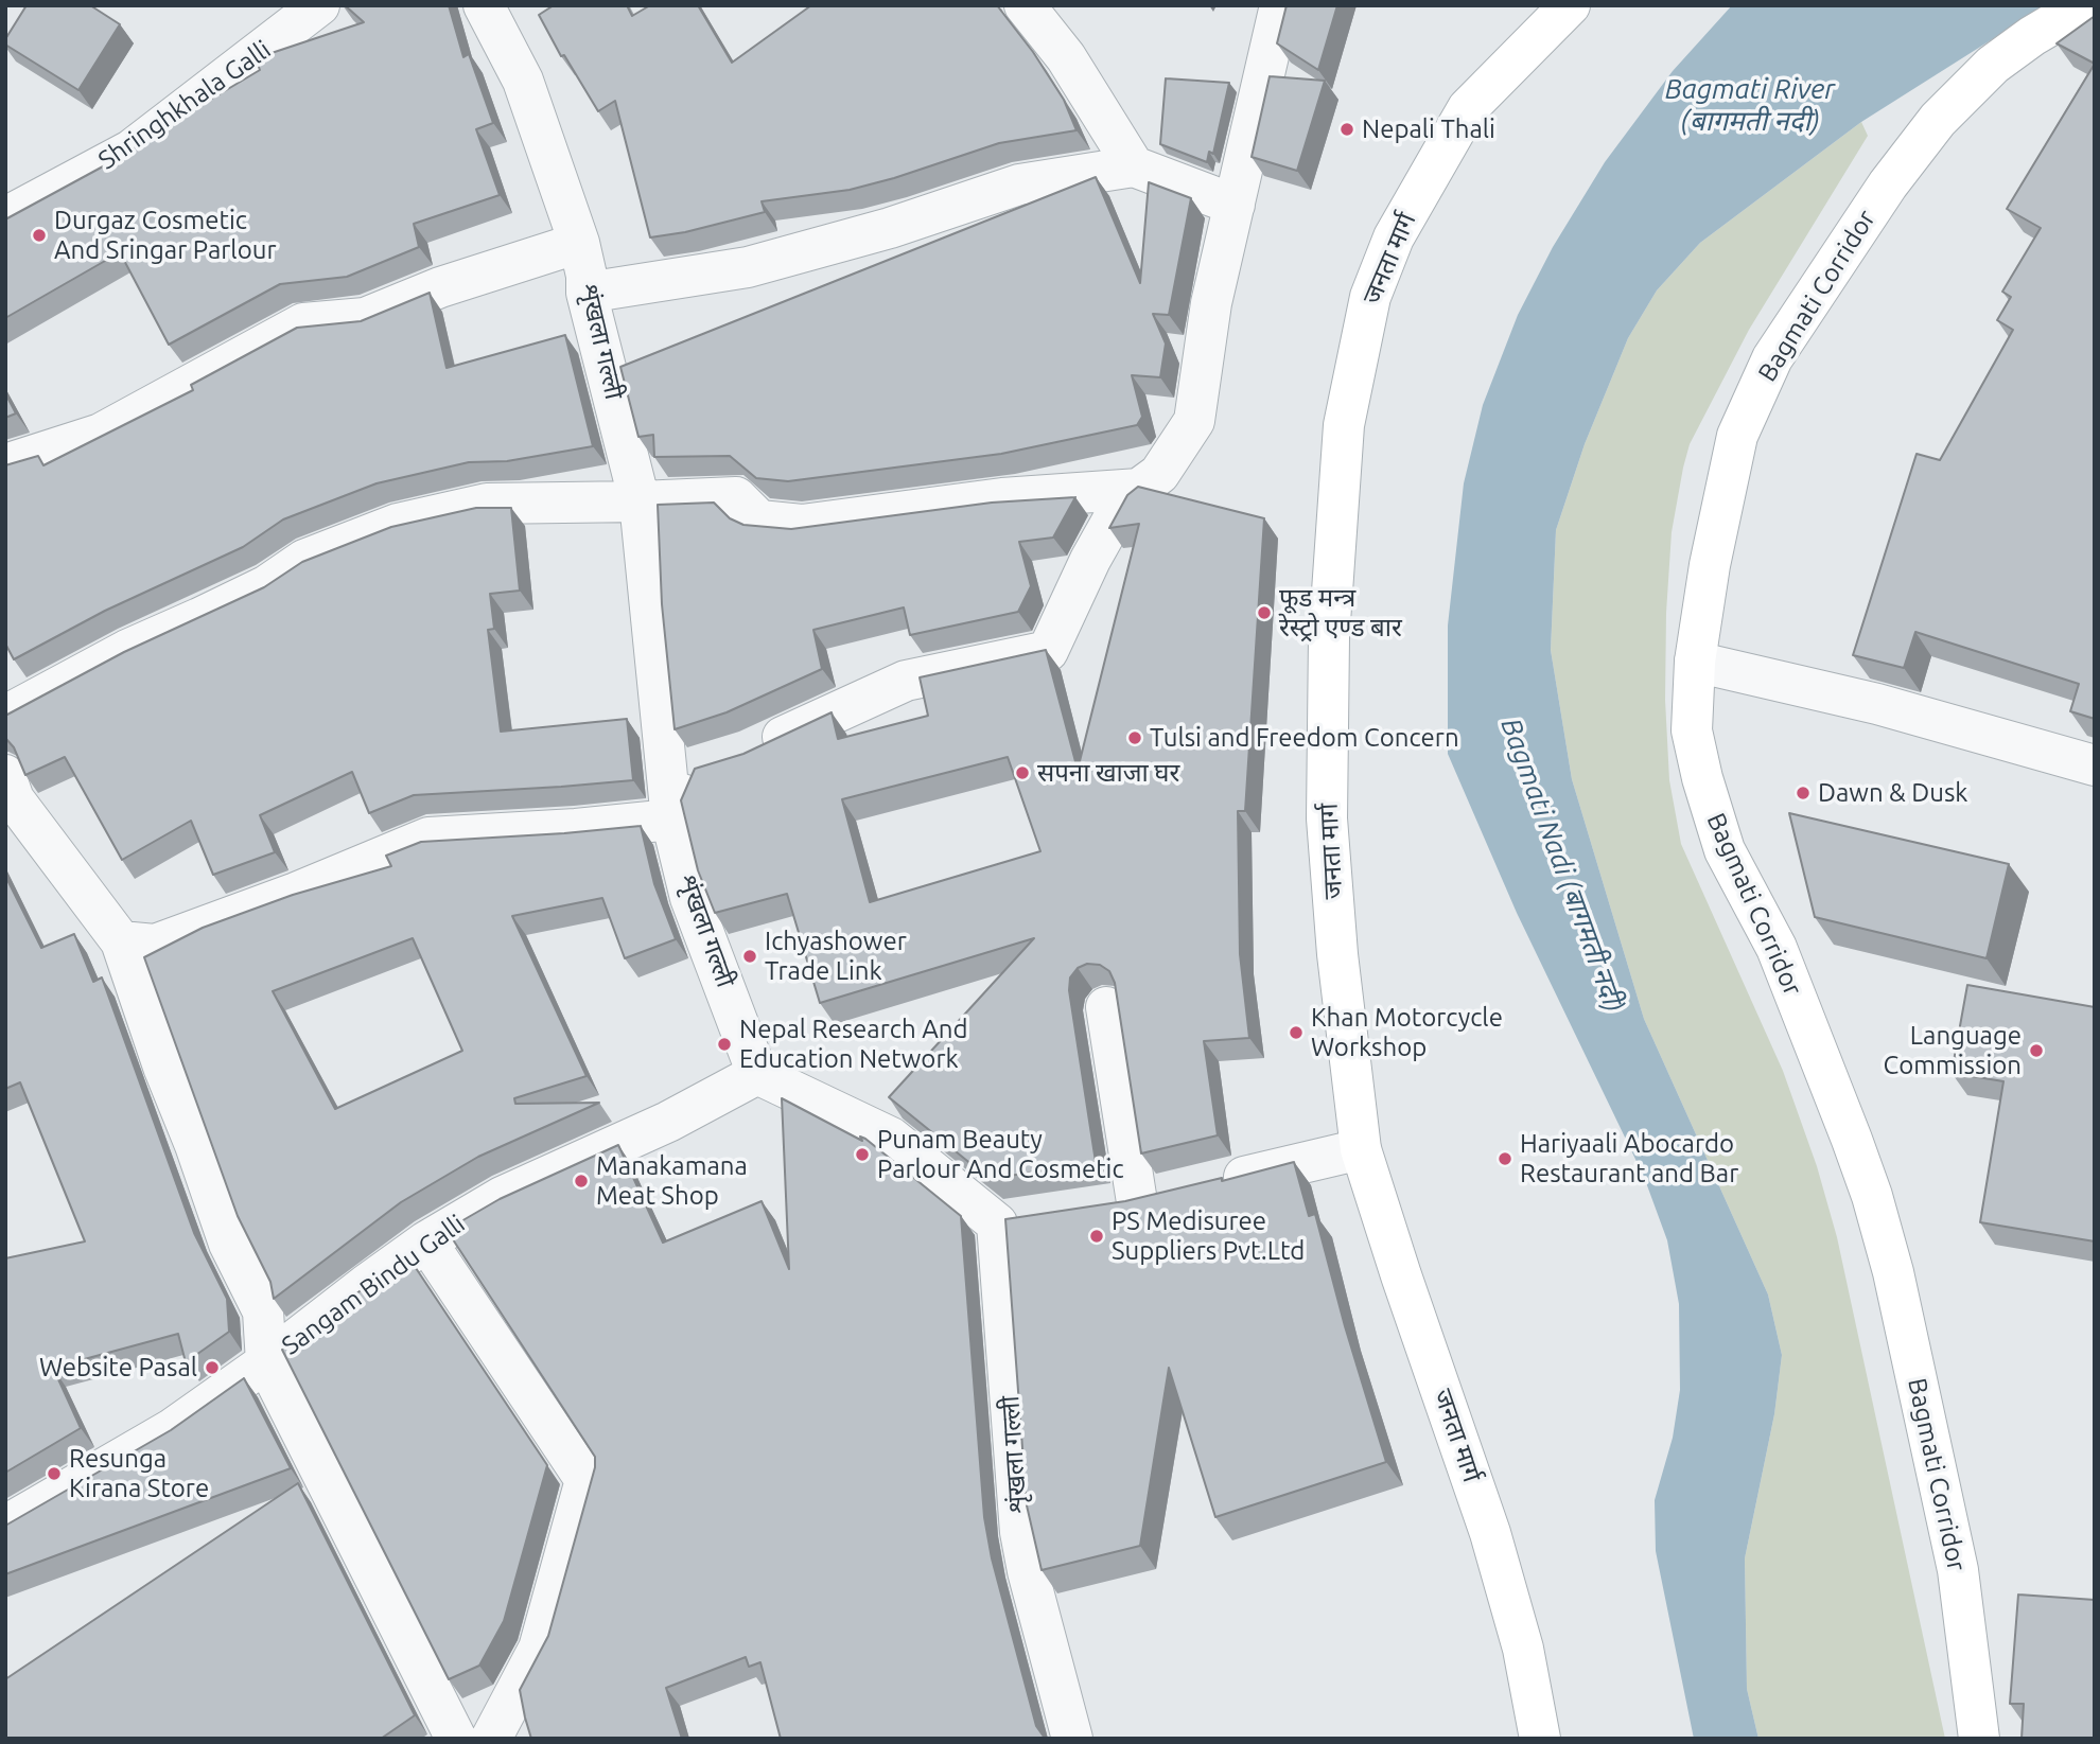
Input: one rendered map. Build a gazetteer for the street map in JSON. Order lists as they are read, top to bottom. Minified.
{"streets":{"main road":["जनता मार्ग","Bagmati Corridor"],"street":["Shringhkhala Galli","शृंखला गल्ली","Sangam Bindu Galli"]},"crossings":[["शृंखला गल्ली","Sangam Bindu Galli"]],"water":["Bagmati River (बागमती नदी)","Bagmati Nadi (बागमती नदी)"],"places":["Nepali Thali","Durgaz Cosmetic And Sringar Parlour","फूड मन्त्र रेस्ट्रो एण्ड बार","Tulsi and Freedom Concern","सपना खाजा घर","Dawn & Dusk","Ichyashower Trade Link","Khan Motorcycle Workshop","Nepal Research And Education Network","Language Commission","Punam Beauty Parlour And Cosmetic","Hariyaali Abocardo Restaurant and Bar","Manakamana Meat Shop","PS Medisuree Suppliers Pvt.Ltd","Website Pasal","Resunga Kirana Store"]}
